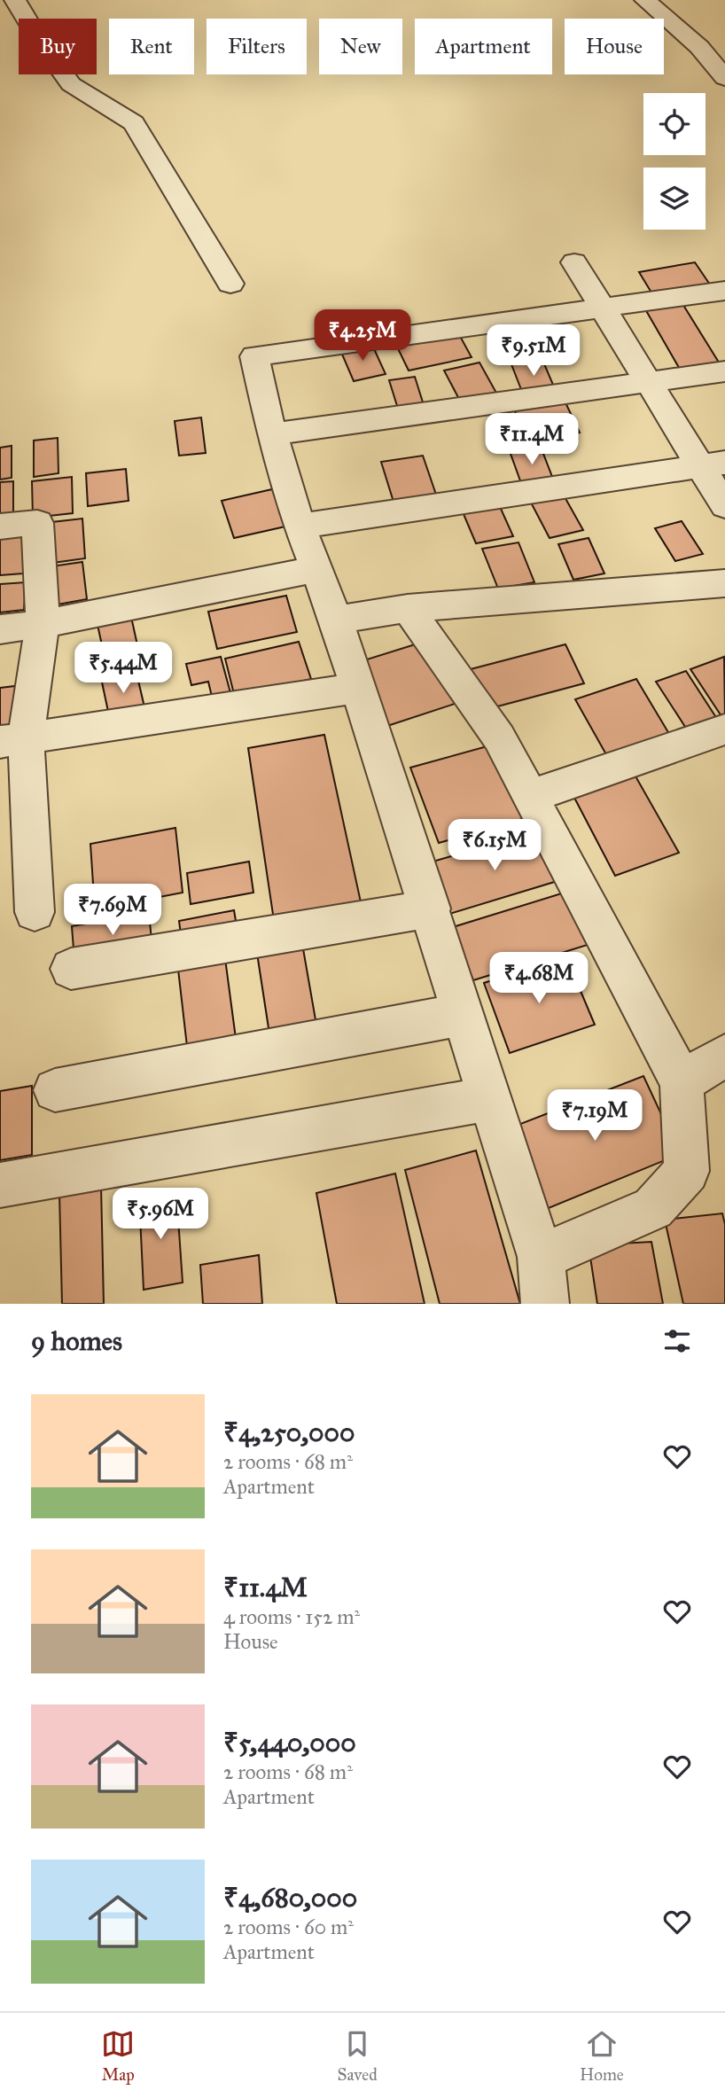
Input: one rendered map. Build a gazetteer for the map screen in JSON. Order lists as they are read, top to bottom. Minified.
{"page":{"chip":["Buy","Rent","Filters","New","Apartment","House"],"price":["₹4.25M","₹9.51M","₹11.4M","₹5.44M","₹6.15M","₹7.69M","₹4.68M","₹7.19M","₹5.96M"],"heading":"9 homes","list":[{"name":"₹4,250,000","note":"2 rooms · 68 m² · Apartment"},{"name":"₹11.4M","note":"4 rooms · 152 m² · House"},{"name":"₹5,440,000","note":"2 rooms · 68 m² · Apartment"},{"name":"₹4,680,000","note":"2 rooms · 60 m² · Apartment"}],"tabs":["Map","Saved","Home"]}}
